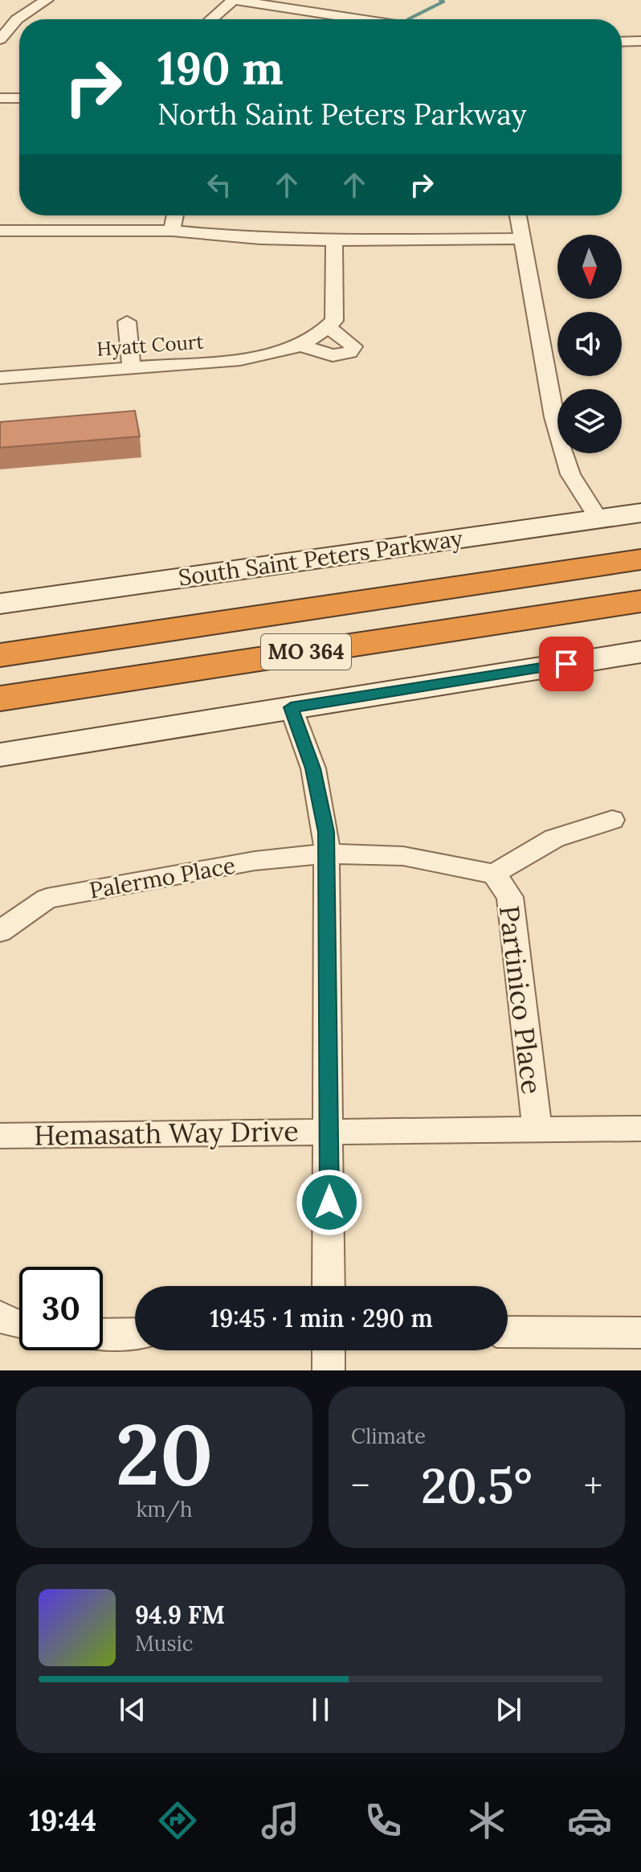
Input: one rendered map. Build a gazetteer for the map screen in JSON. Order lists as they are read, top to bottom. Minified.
{"streets":{"highway":["MO 364"],"main road":["South Saint Peters Parkway"],"street":["Hyatt Court","Palermo Place","Partinico Place","Hemasath Way Drive"]},"crossings":[["Palermo Place","Partinico Place"],["Partinico Place","Hemasath Way Drive"]],"north":"bottom","page":{"turn":["190 m","North Saint Peters Parkway"],"limit":"30","trip":"19:45 · 1 min · 290 m","tile":[["20","km/h"],"Climate"],"heat":["−","20.5°","+"],"song":["94.9 FM","Music"],"tabs":"19:44"}}
